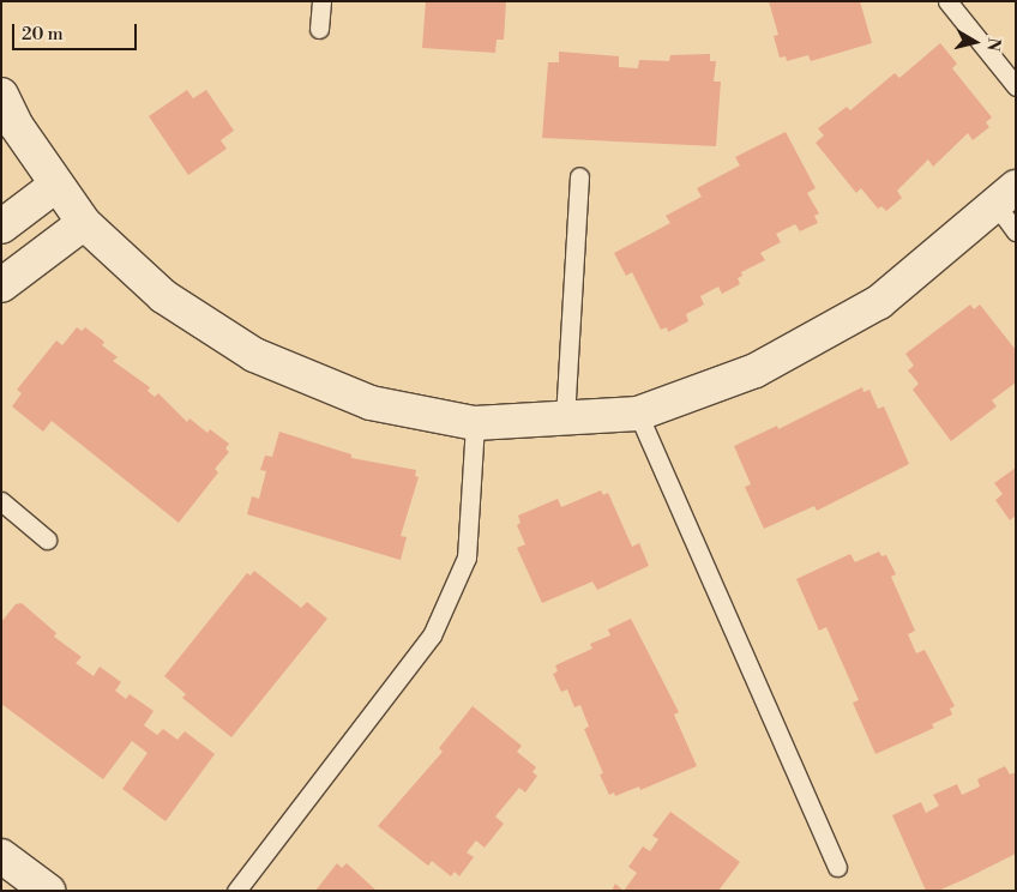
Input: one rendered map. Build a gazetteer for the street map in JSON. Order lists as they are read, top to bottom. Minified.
{"scale_bar":"20 m","north":"right"}
